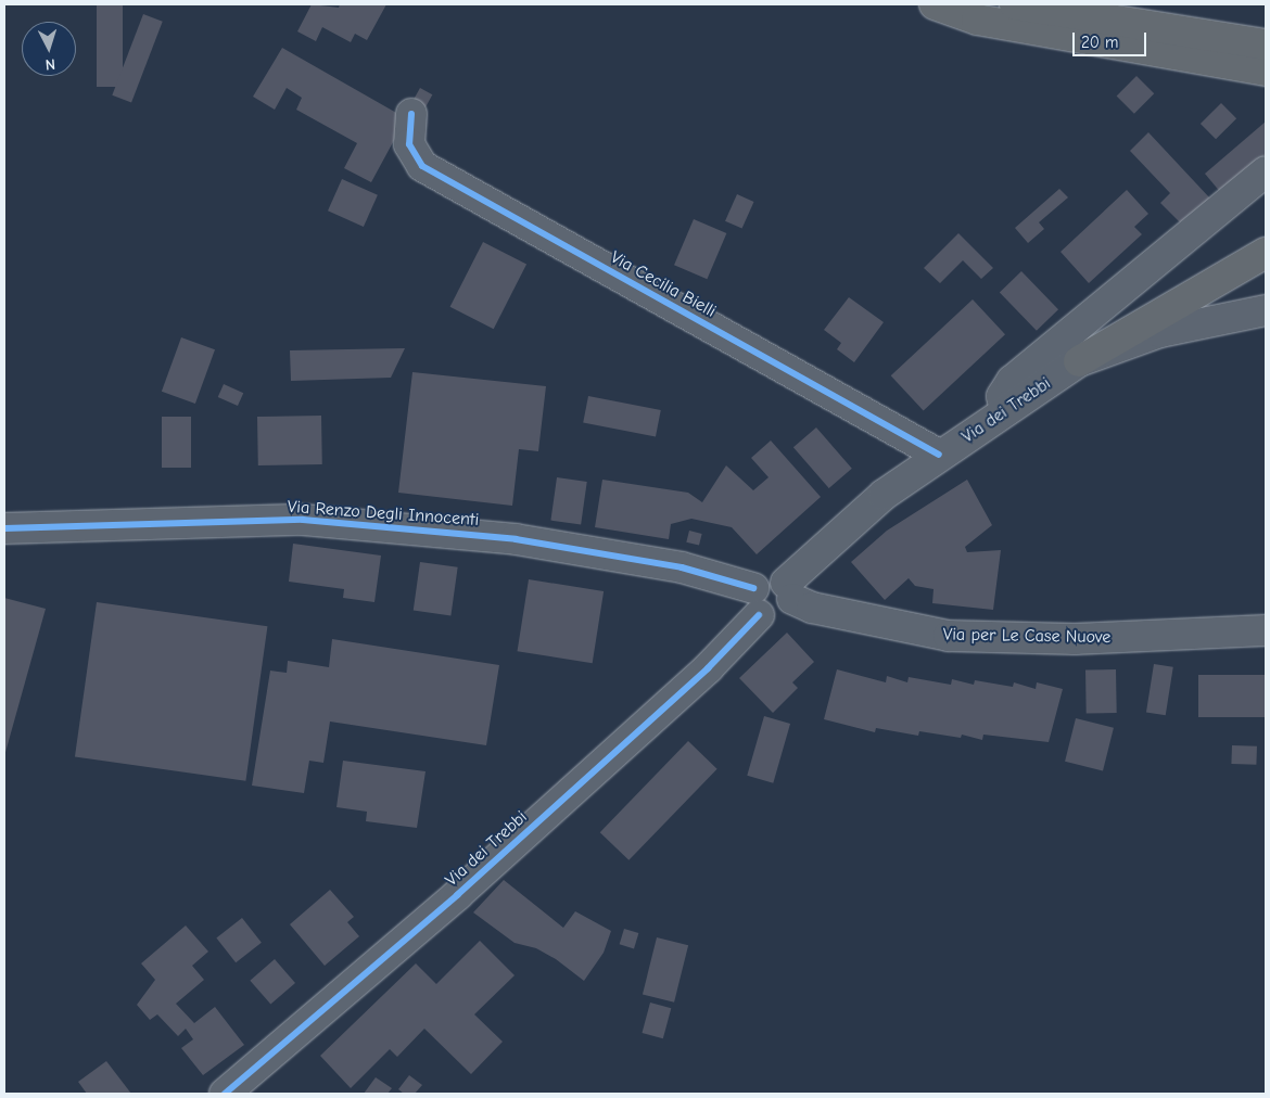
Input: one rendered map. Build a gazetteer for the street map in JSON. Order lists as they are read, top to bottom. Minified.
{"streets":{"street":["Via Cecilia Bielli","Via dei Trebbi","Via Renzo Degli Innocenti","Via per Le Case Nuove"]},"crossings":[["Via Cecilia Bielli","Via dei Trebbi"],["Via dei Trebbi","Via Renzo Degli Innocenti"],["Via dei Trebbi","Via per Le Case Nuove"],["Via Renzo Degli Innocenti","Via per Le Case Nuove"]],"scale_bar":"20 m","north":"bottom"}
